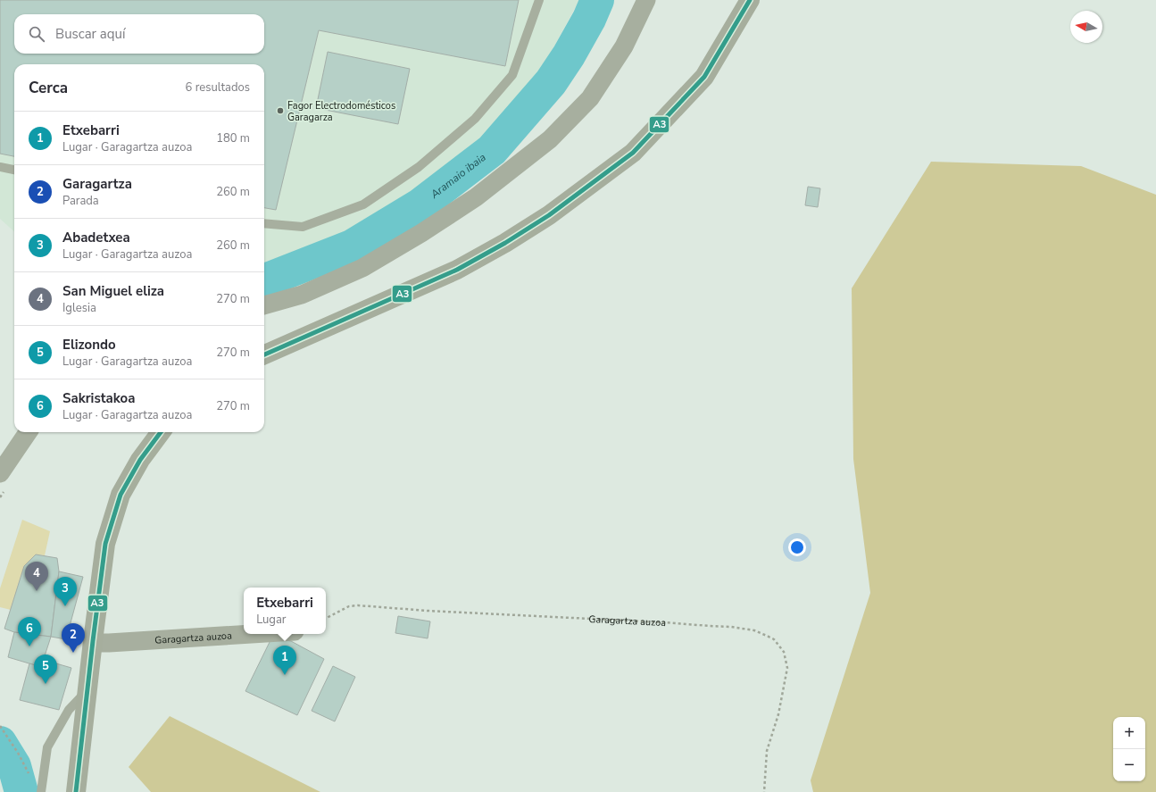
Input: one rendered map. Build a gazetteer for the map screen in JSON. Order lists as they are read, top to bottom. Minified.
{"streets":{"street":["Garagartza auzoa"]},"water":["Aramaio ibaia"],"places":["Fagor Electrodomésticos Garagarza"],"lines":["transit line A3"],"north":"left","page":{"search":"Buscar aquí","heading":["Cerca","6 resultados"],"list":[{"mark":"1","name":"Etxebarri","note":"Lugar · Garagartza auzoa","value":"180 m"},{"mark":"2","name":"Garagartza","note":"Parada","value":"260 m"},{"mark":"3","name":"Abadetxea","note":"Lugar · Garagartza auzoa","value":"260 m"},{"mark":"4","name":"San Miguel eliza","note":"Iglesia","value":"270 m"},{"mark":"5","name":"Elizondo","note":"Lugar · Garagartza auzoa","value":"270 m"},{"mark":"6","name":"Sakristakoa","note":"Lugar · Garagartza auzoa","value":"270 m"}],"pins":["4","3","6","2","1","5"],"popup":["Etxebarri","Lugar"],"map_buttons":["+","−"]}}
